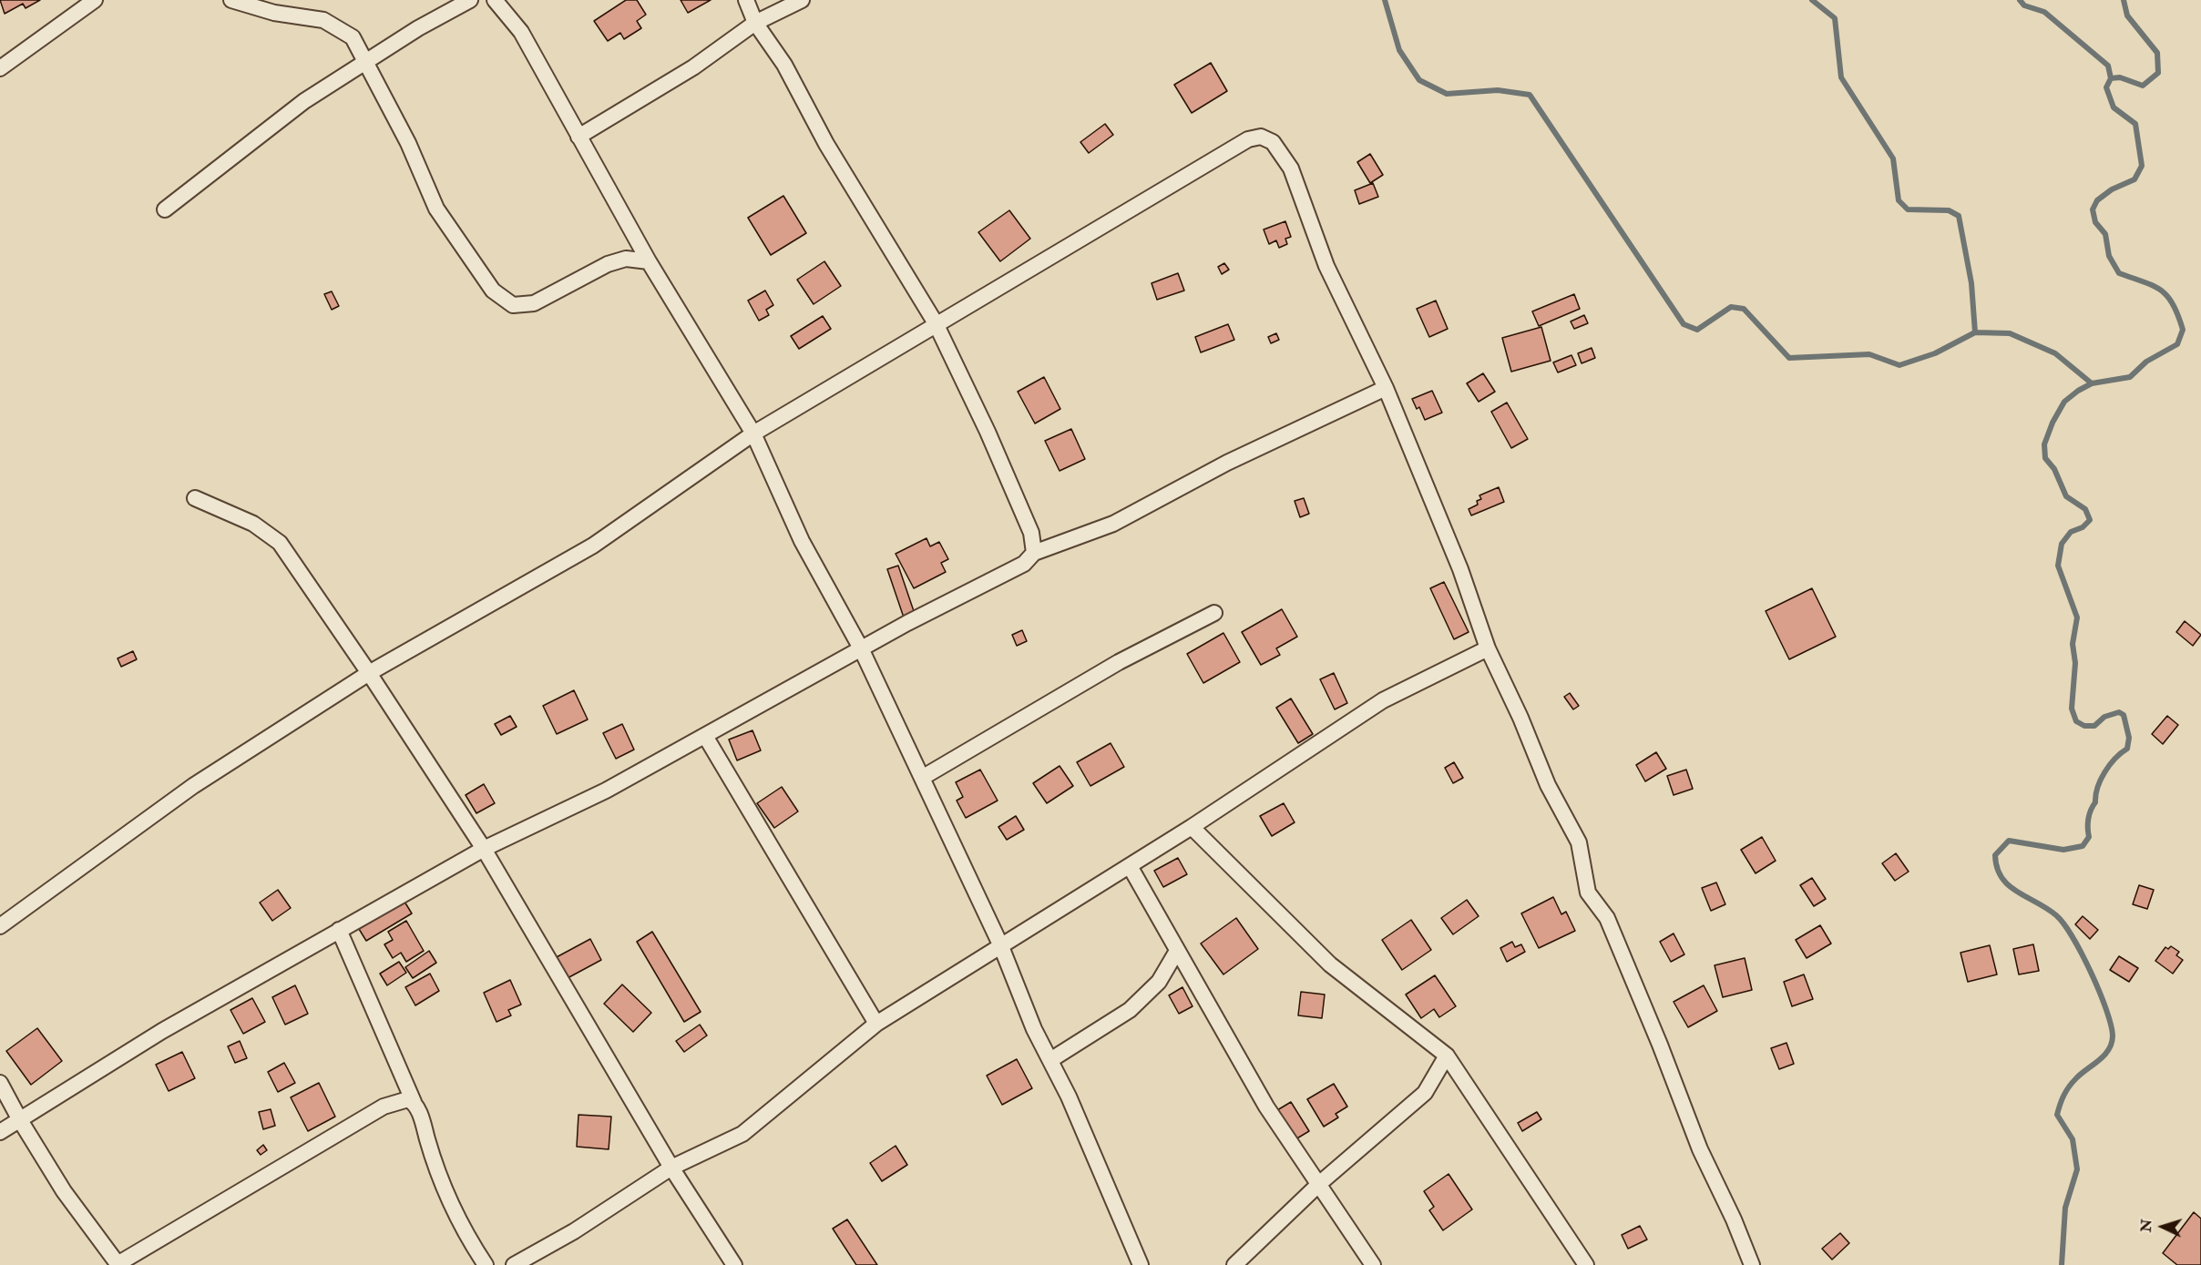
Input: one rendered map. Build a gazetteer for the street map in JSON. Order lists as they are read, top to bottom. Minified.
{"north":"left"}
